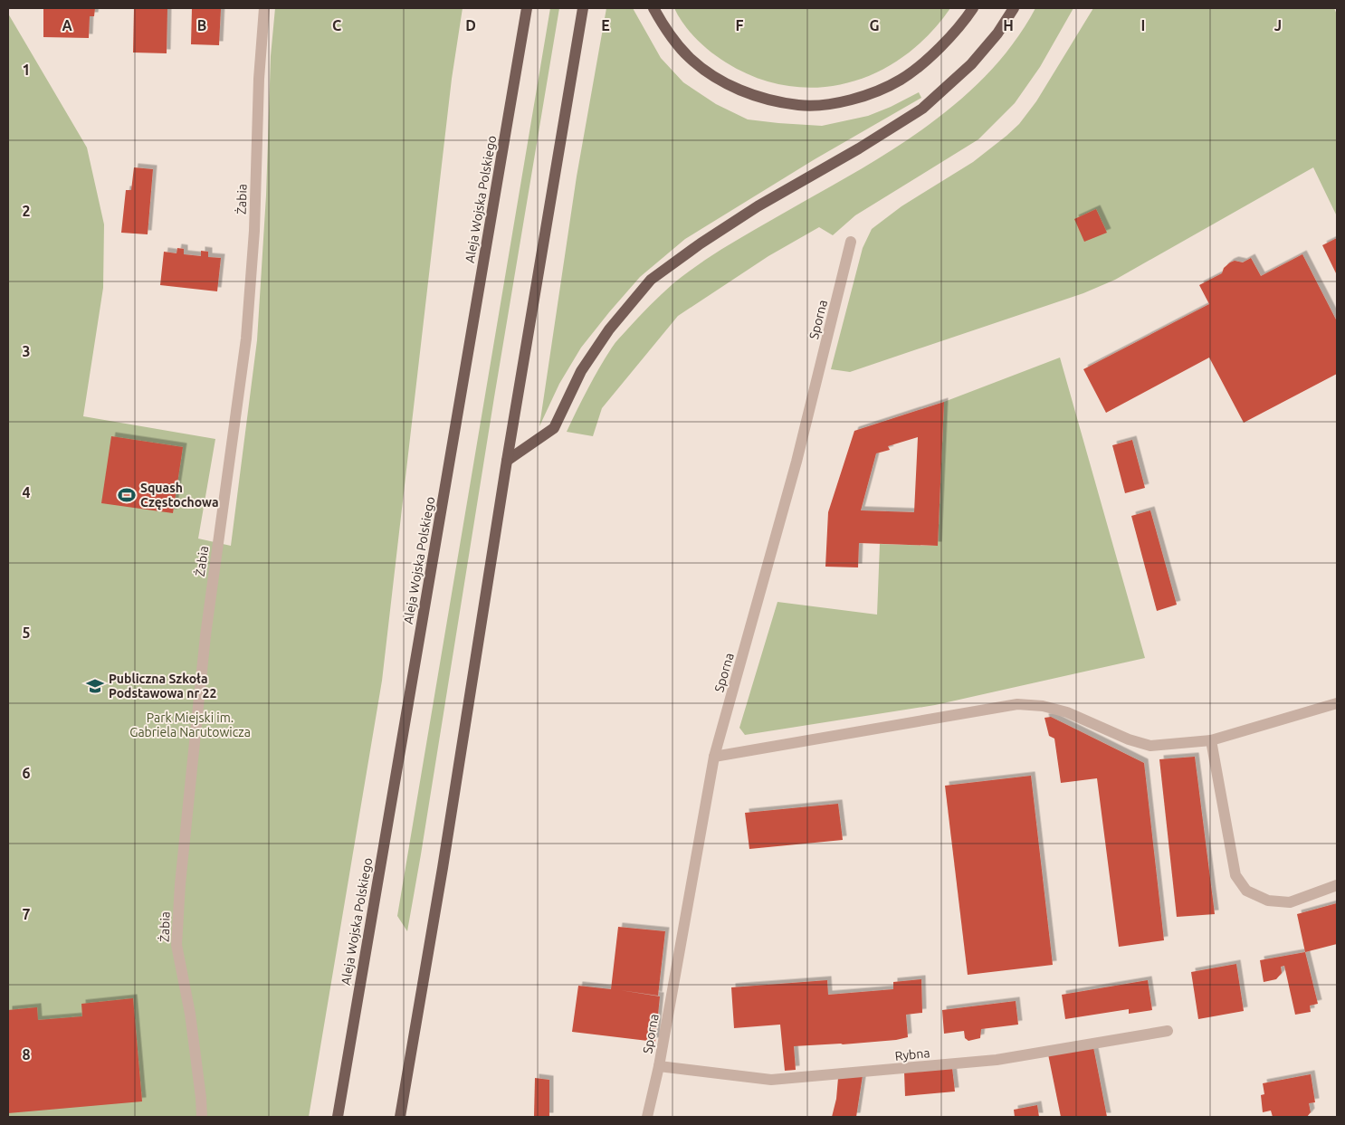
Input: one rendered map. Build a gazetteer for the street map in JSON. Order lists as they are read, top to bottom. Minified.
{"streets":{"main road":["Aleja Wojska Polskiego"],"street":["Żabia","Sporna","Rybna"]},"crossings":[["Sporna","Rybna"]],"parks":["Park Miejski im. Gabriela Narutowicza"],"places":{"sports":["Squash Częstochowa"],"school or university":["Publiczna Szkoła Podstawowa nr 22"]},"grid":{"columns":["A","B","C","D","E","F","G","H","I","J"],"rows":["1","2","3","4","5","6","7","8"]}}
